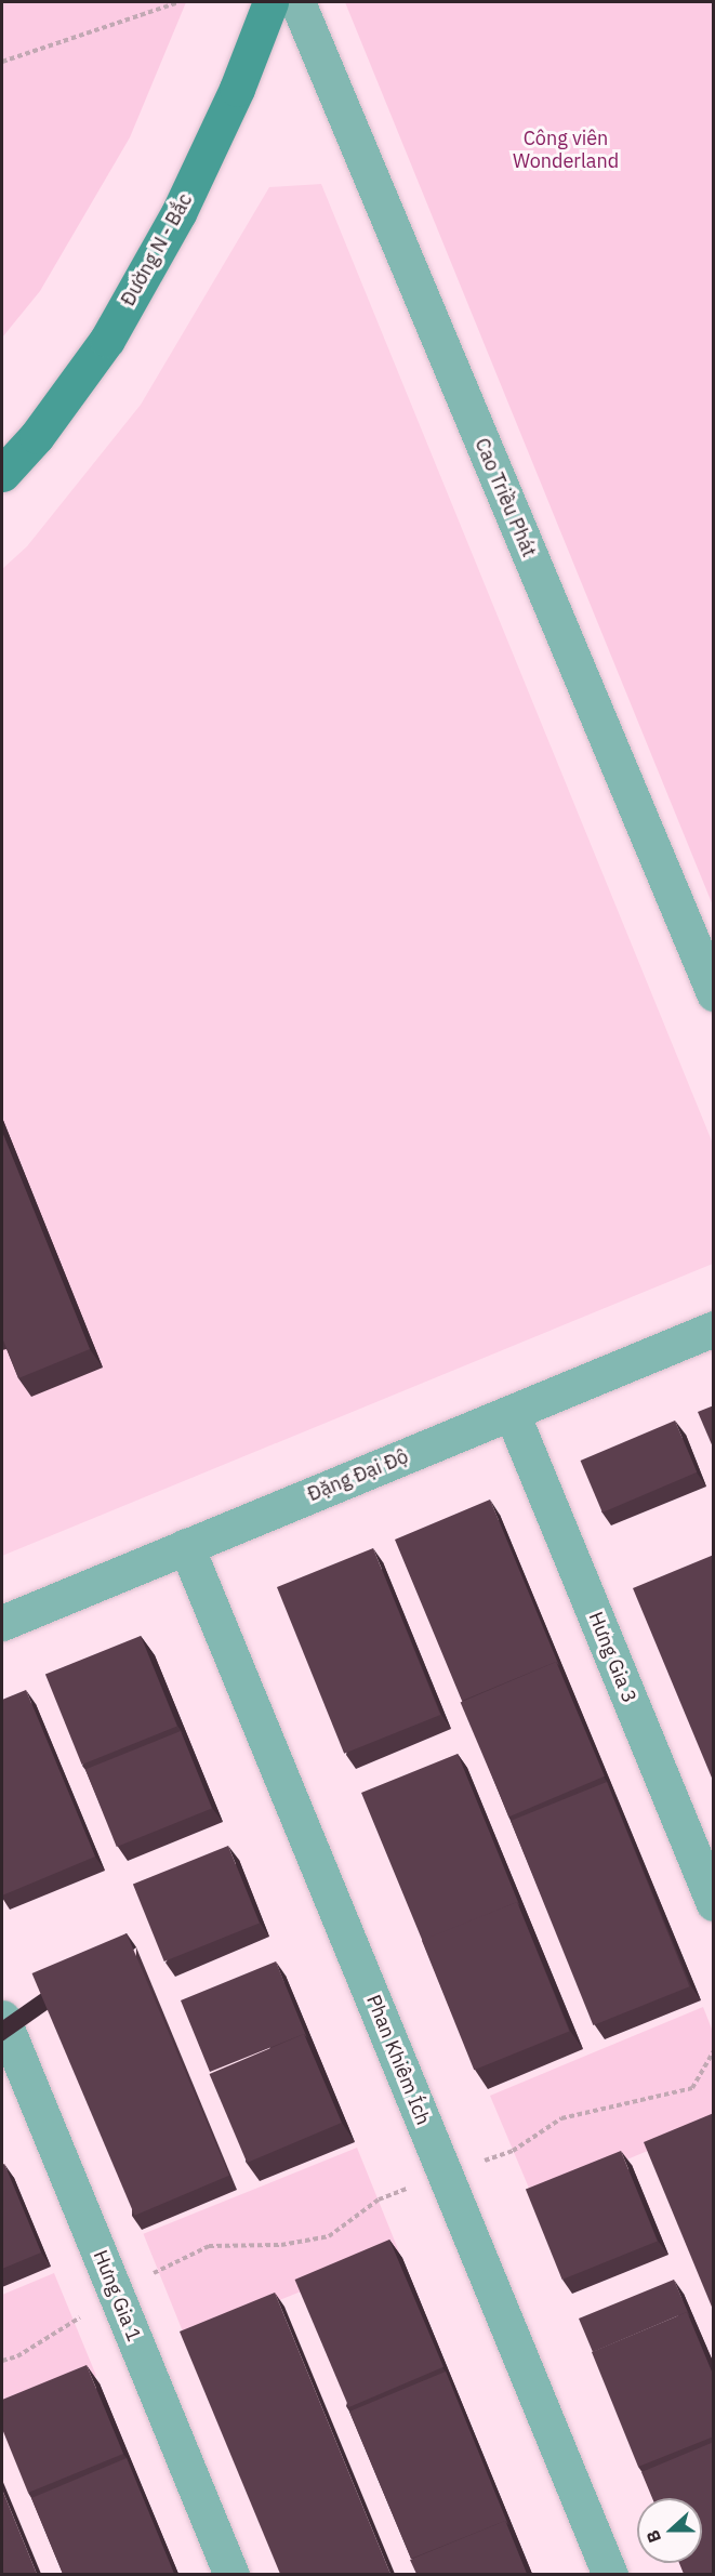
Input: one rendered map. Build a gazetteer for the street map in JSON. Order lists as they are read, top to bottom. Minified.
{"streets":{"street":["Đường N - Bắc","Cao Triều Phát","Đặng Đại Độ","Hưng Gia 3","Phan Khiêm Ích","Hưng Gia 1"]},"crossings":[["Đặng Đại Độ","Hưng Gia 3"],["Đặng Đại Độ","Phan Khiêm Ích"]],"parks":["Công viên Wonderland"],"north":"left"}
